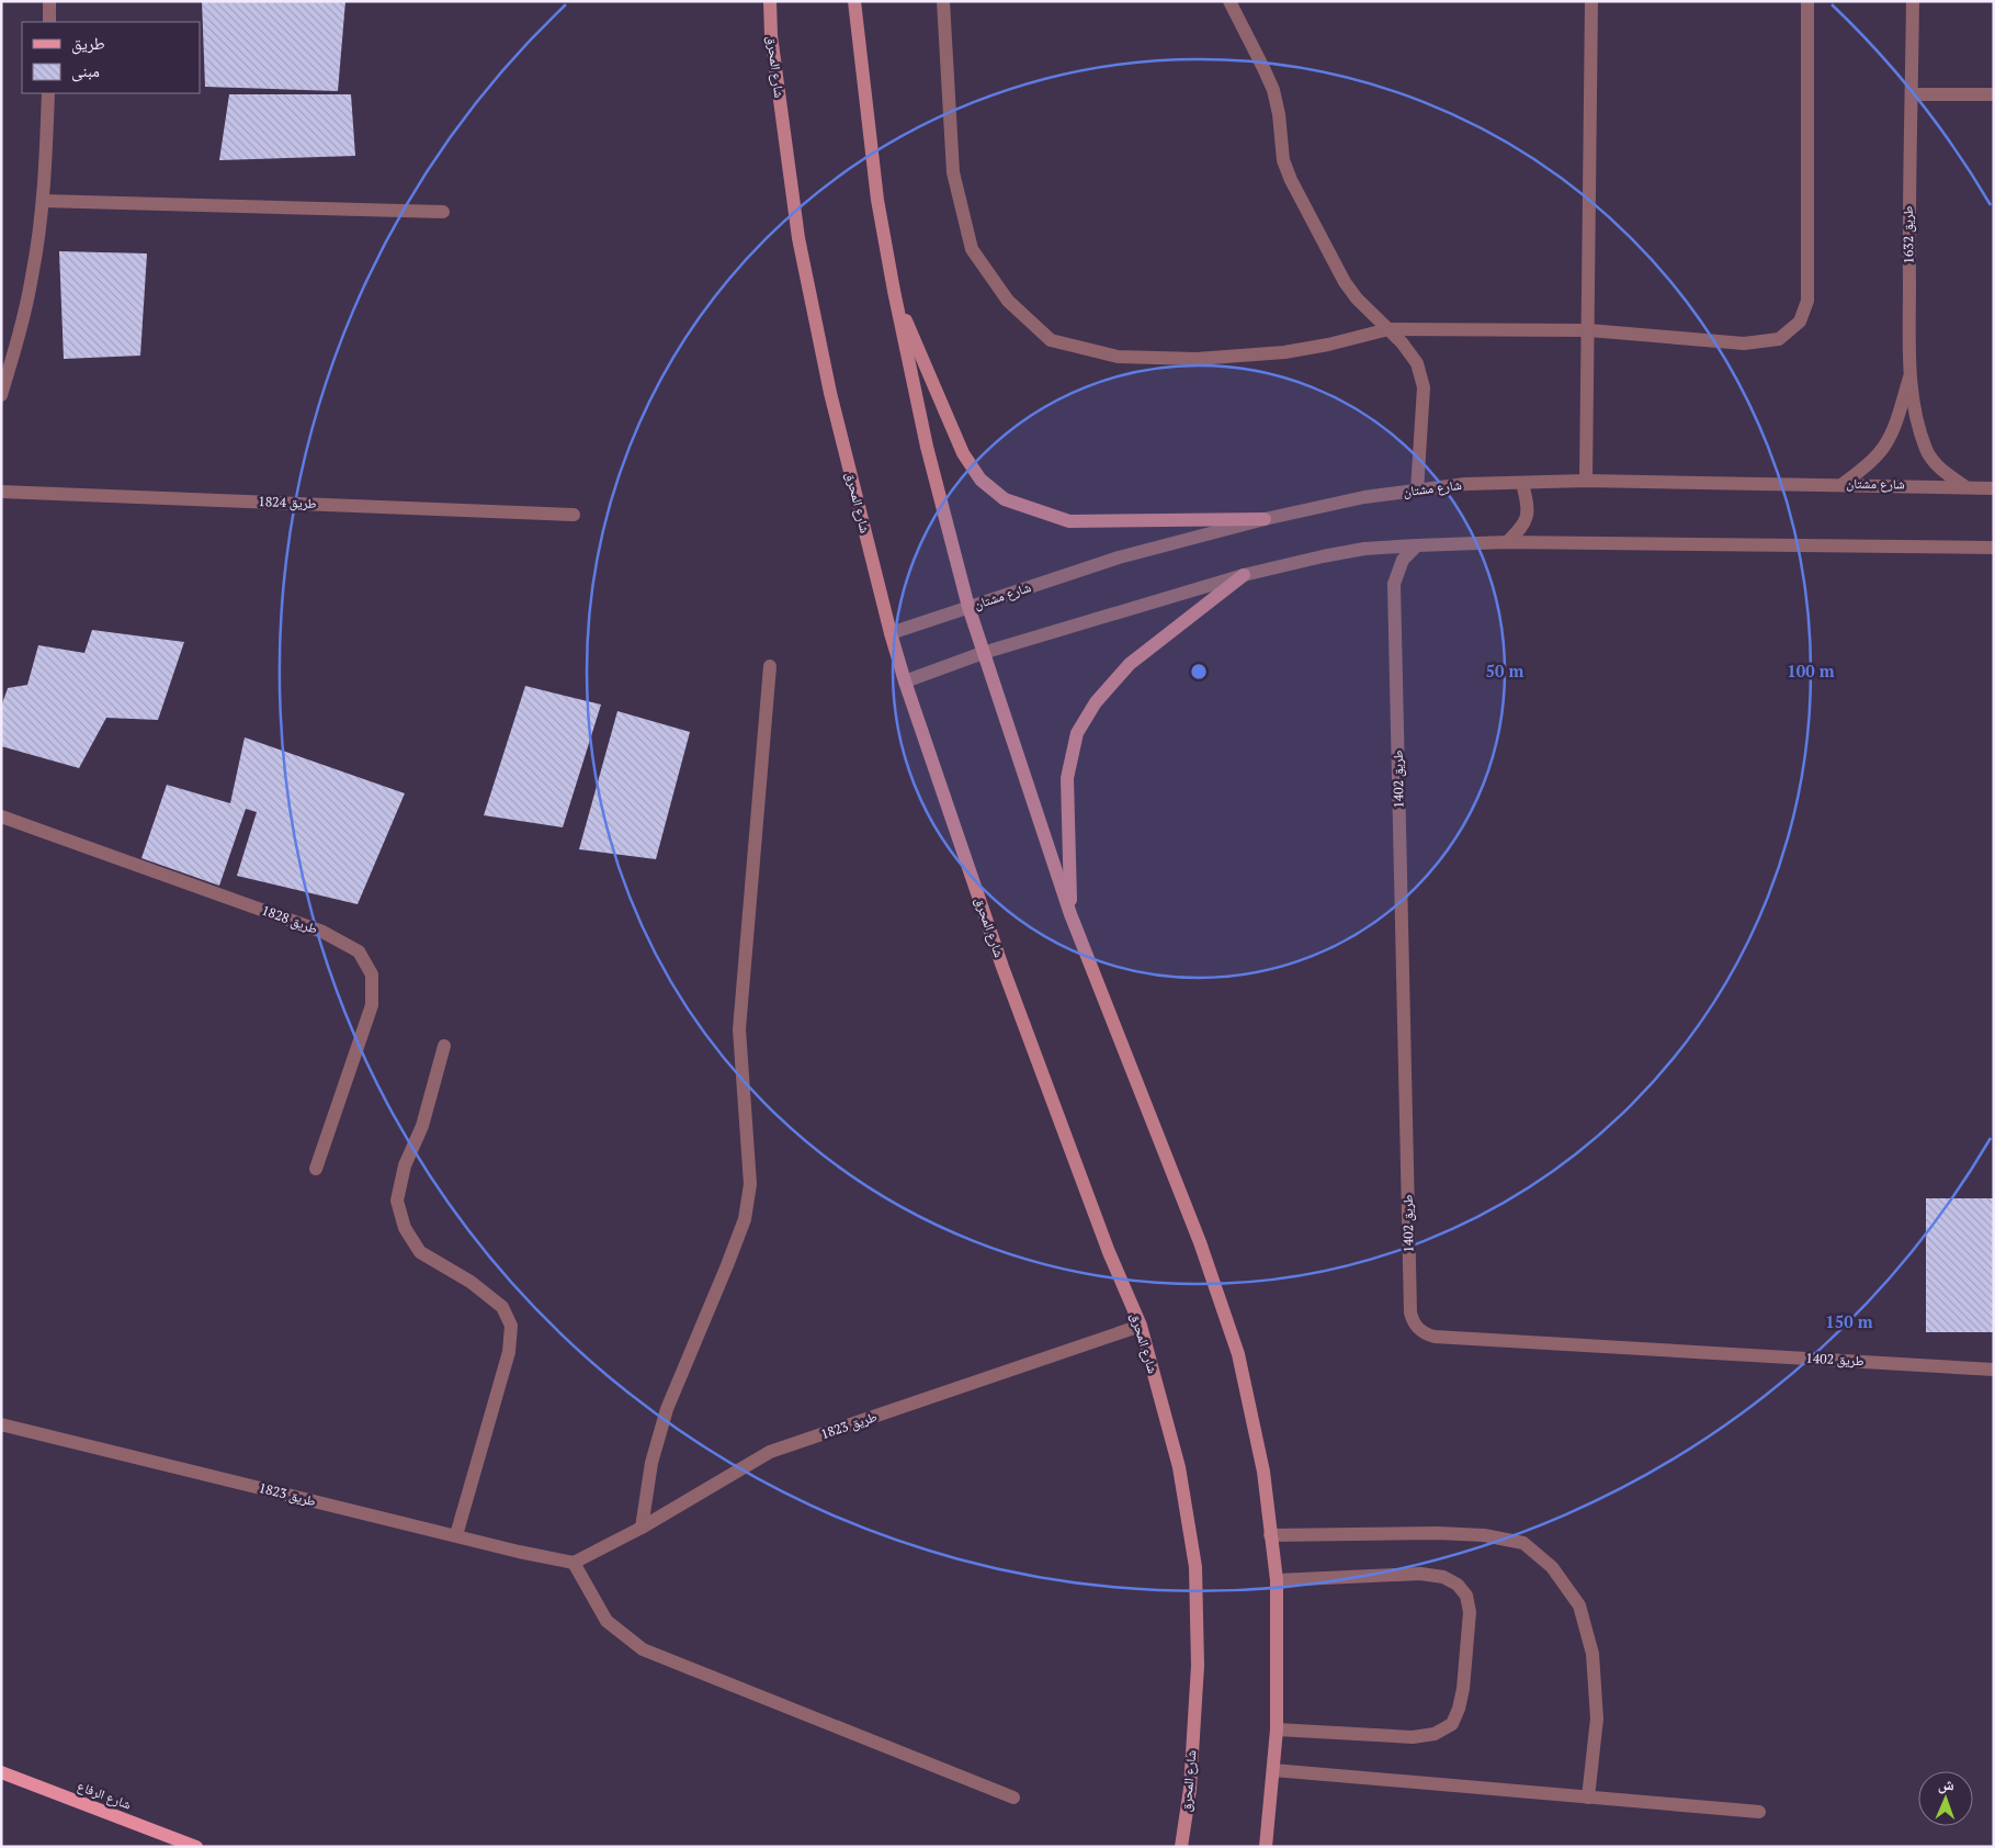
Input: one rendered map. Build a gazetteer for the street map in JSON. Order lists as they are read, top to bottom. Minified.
{"streets":{"main road":["شارع المحرق","شارع الرفاع"],"street":["طريق 1632","شارع مشتان","طريق 1824","طريق 1402","طريق 1828","طريق 1823"]},"crossings":[["شارع المحرق","شارع مشتان"],["شارع المحرق","طريق 1823"],["طريق 1632","شارع مشتان"]],"legend":["طريق","مبنى"],"north":"top","rings":["50 m","100 m","150 m"]}
